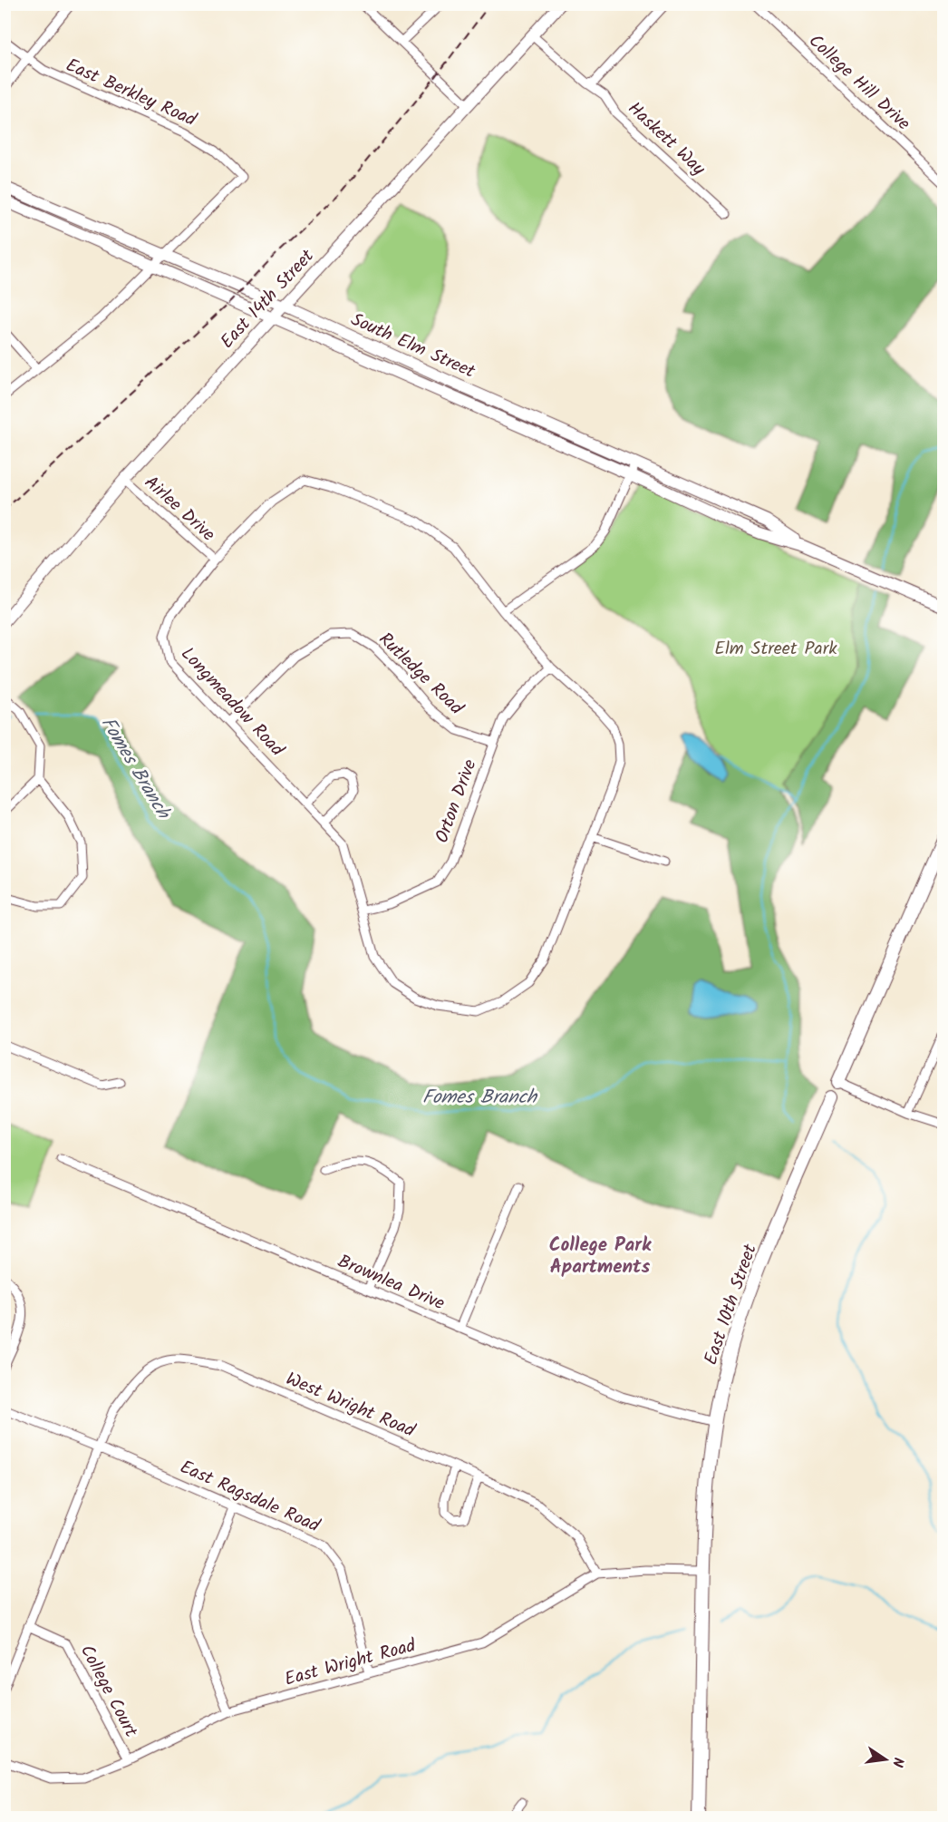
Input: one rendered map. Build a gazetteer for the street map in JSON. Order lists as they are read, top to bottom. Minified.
{"streets":{"main road":["East 10th Street"],"street":["College Hill Drive","East Berkley Road","Haskett Way","East 14th Street","South Elm Street","Airlee Drive","Rutledge Road","Longmeadow Road","Orton Drive","Brownlea Drive","West Wright Road","East Ragsdale Road","East Wright Road","College Court"]},"crossings":[["East Berkley Road","South Elm Street"],["East 14th Street","South Elm Street"],["East 14th Street","Airlee Drive"],["Airlee Drive","Longmeadow Road"],["Rutledge Road","Longmeadow Road"],["Rutledge Road","Orton Drive"],["Longmeadow Road","Orton Drive"],["Brownlea Drive","East 10th Street"],["East 10th Street","East Wright Road"],["West Wright Road","East Ragsdale Road"],["West Wright Road","East Wright Road"],["West Wright Road","College Court"],["East Ragsdale Road","East Wright Road"],["East Wright Road","College Court"]],"districts":["College Park Apartments"],"water":["Fomes Branch"],"parks":["Elm Street Park"],"north":"right"}
